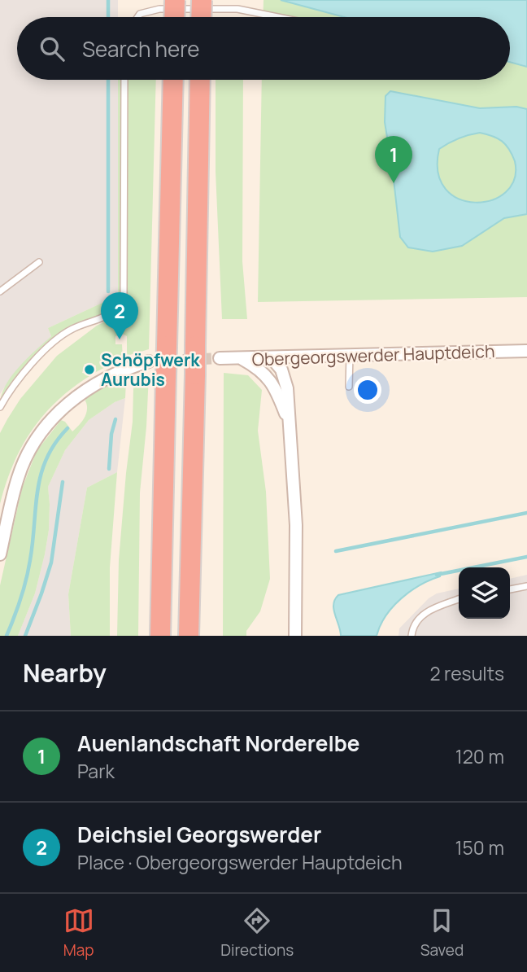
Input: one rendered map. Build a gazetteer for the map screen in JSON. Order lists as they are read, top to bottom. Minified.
{"streets":{"street":["Obergeorgswerder Hauptdeich"]},"places":["Schöpfwerk Aurubis"],"page":{"search":"Search here","pins":["1","2"],"heading":["Nearby","2 results"],"list":[{"mark":"1","name":"Auenlandschaft Norderelbe","note":"Park","value":"120 m"},{"mark":"2","name":"Deichsiel Georgswerder","note":"Place · Obergeorgswerder Hauptdeich","value":"150 m"}],"nav":["Map","Directions","Saved"]}}
